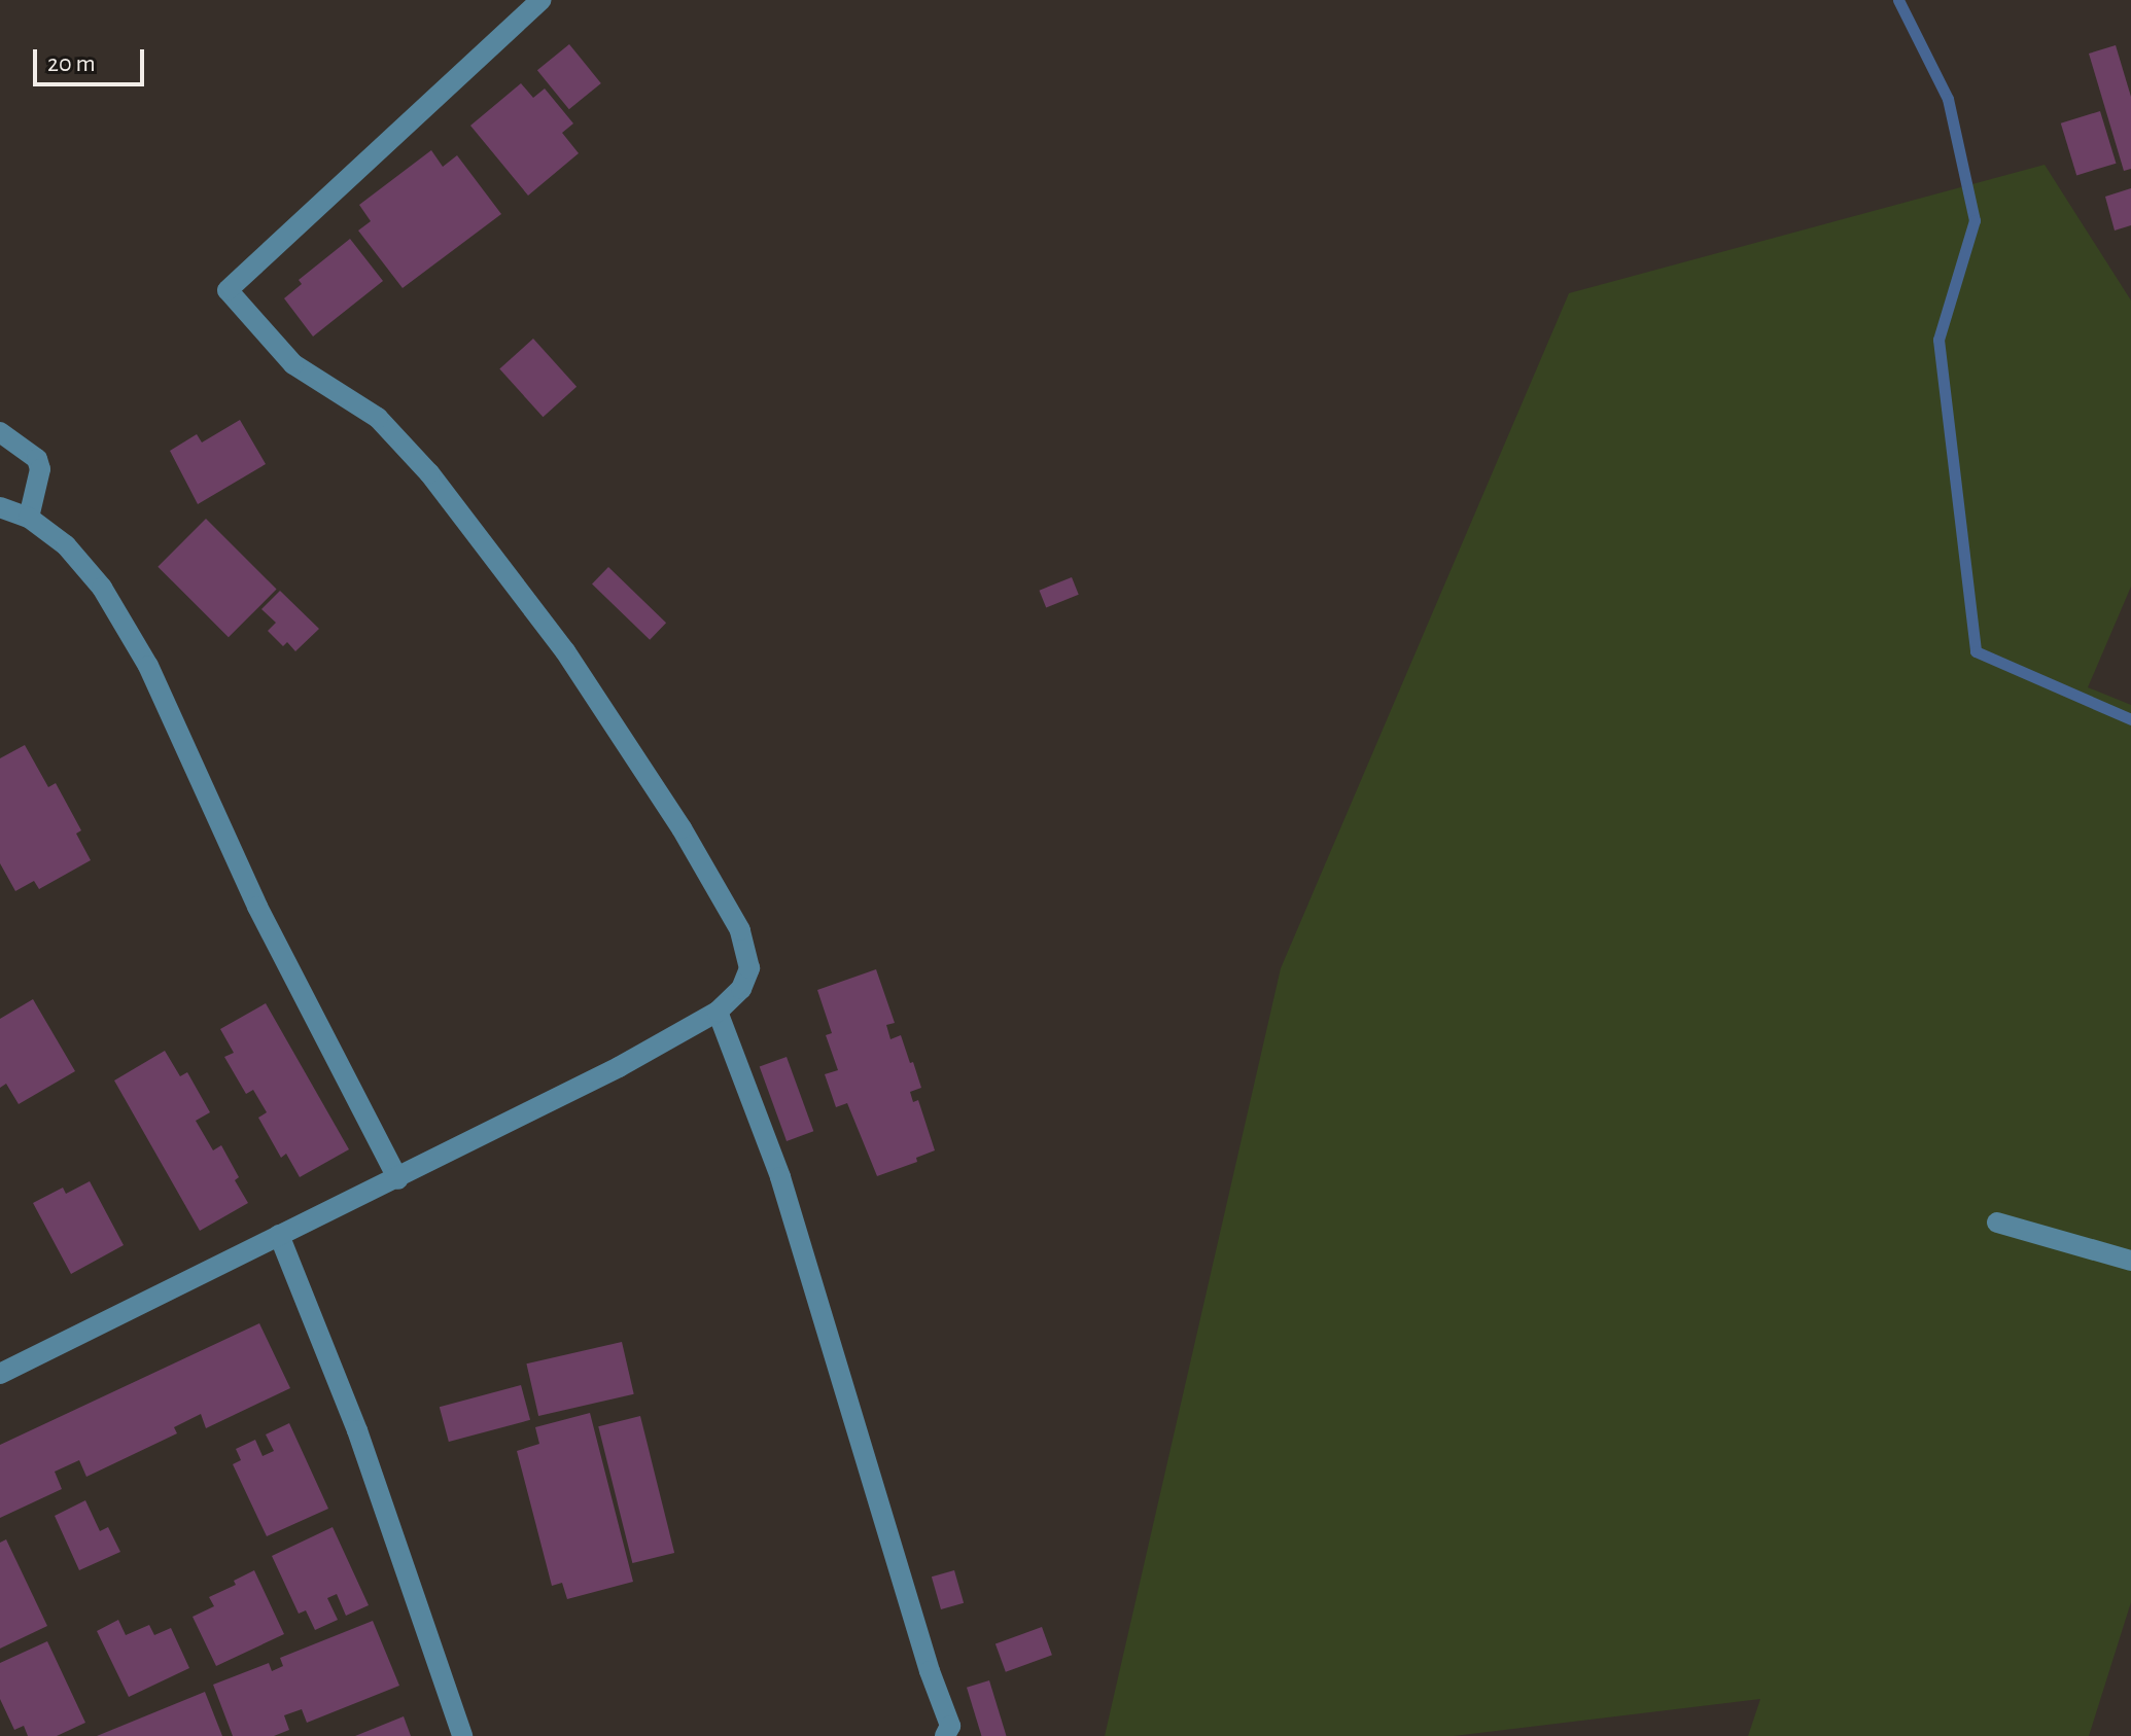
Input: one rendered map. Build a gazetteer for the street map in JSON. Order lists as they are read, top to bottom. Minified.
{"scale_bar":"20 m"}
